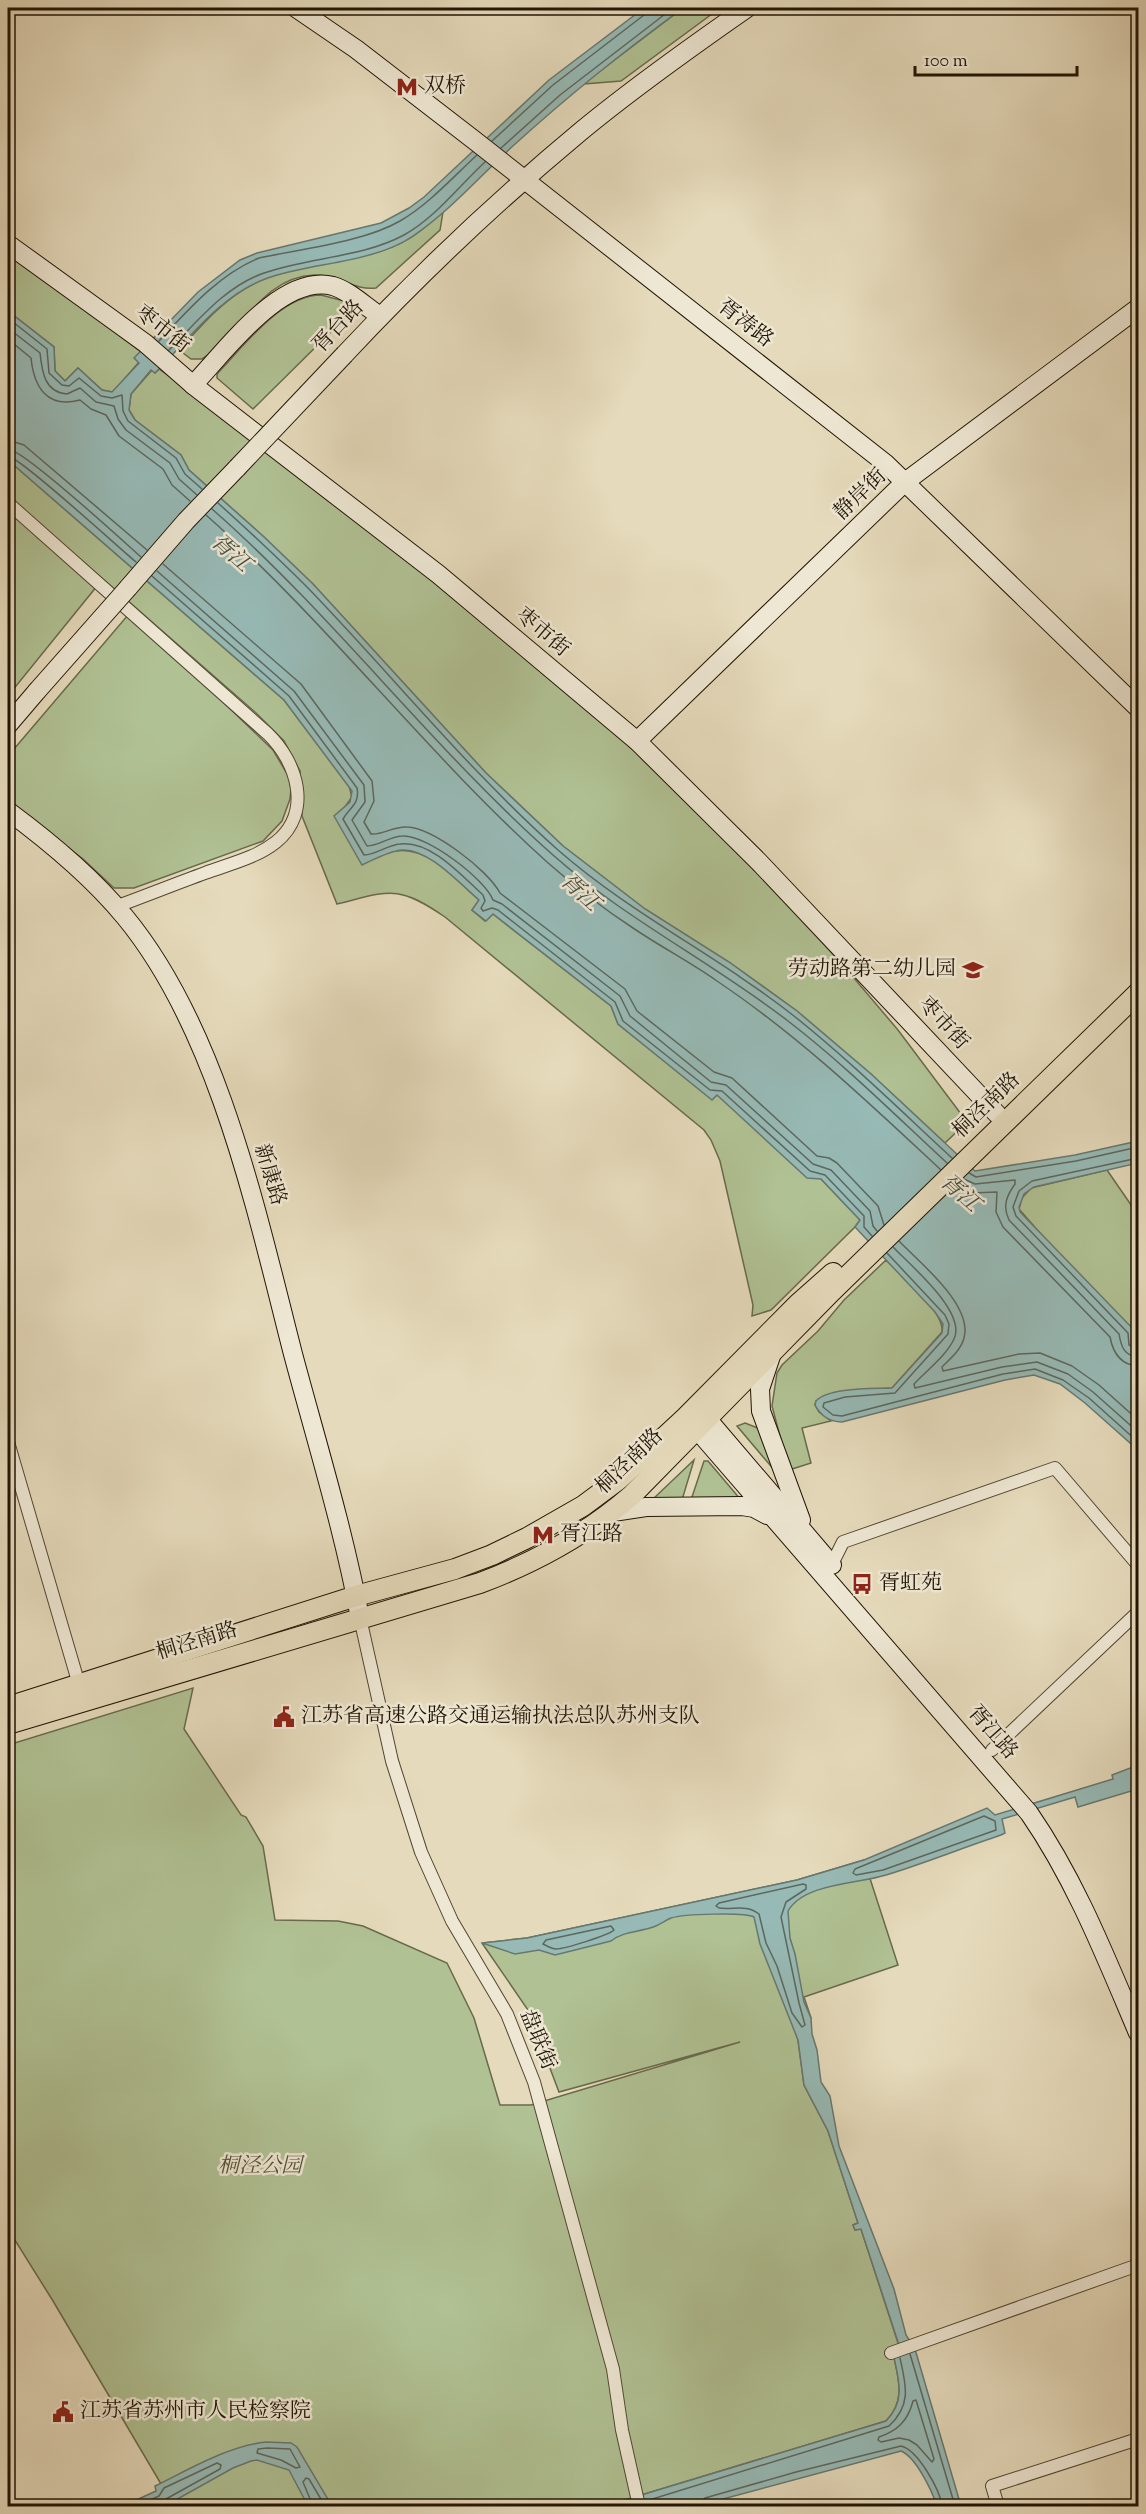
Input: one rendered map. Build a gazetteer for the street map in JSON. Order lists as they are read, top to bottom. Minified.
{"streets":{"main road":["桐泾南路"],"street":["胥涛路","胥台路","枣市街","静岸街","新康路","胥江路","盘联街"]},"crossings":[["胥涛路","胥台路"],["胥涛路","静岸街"],["枣市街","静岸街"],["枣市街","桐泾南路"],["桐泾南路","新康路"],["桐泾南路","胥江路"],["桐泾南路","盘联街"],["新康路","盘联街"]],"water":["胥江"],"parks":["桐泾公园"],"places":{"metro station":["双桥","胥江路"],"school or university":["劳动路第二幼儿园"],"bus stop":["胥虹苑"],"public building":["江苏省高速公路交通运输执法总队苏州支队","江苏省苏州市人民检察院"]},"scale_bar":"100 m"}
